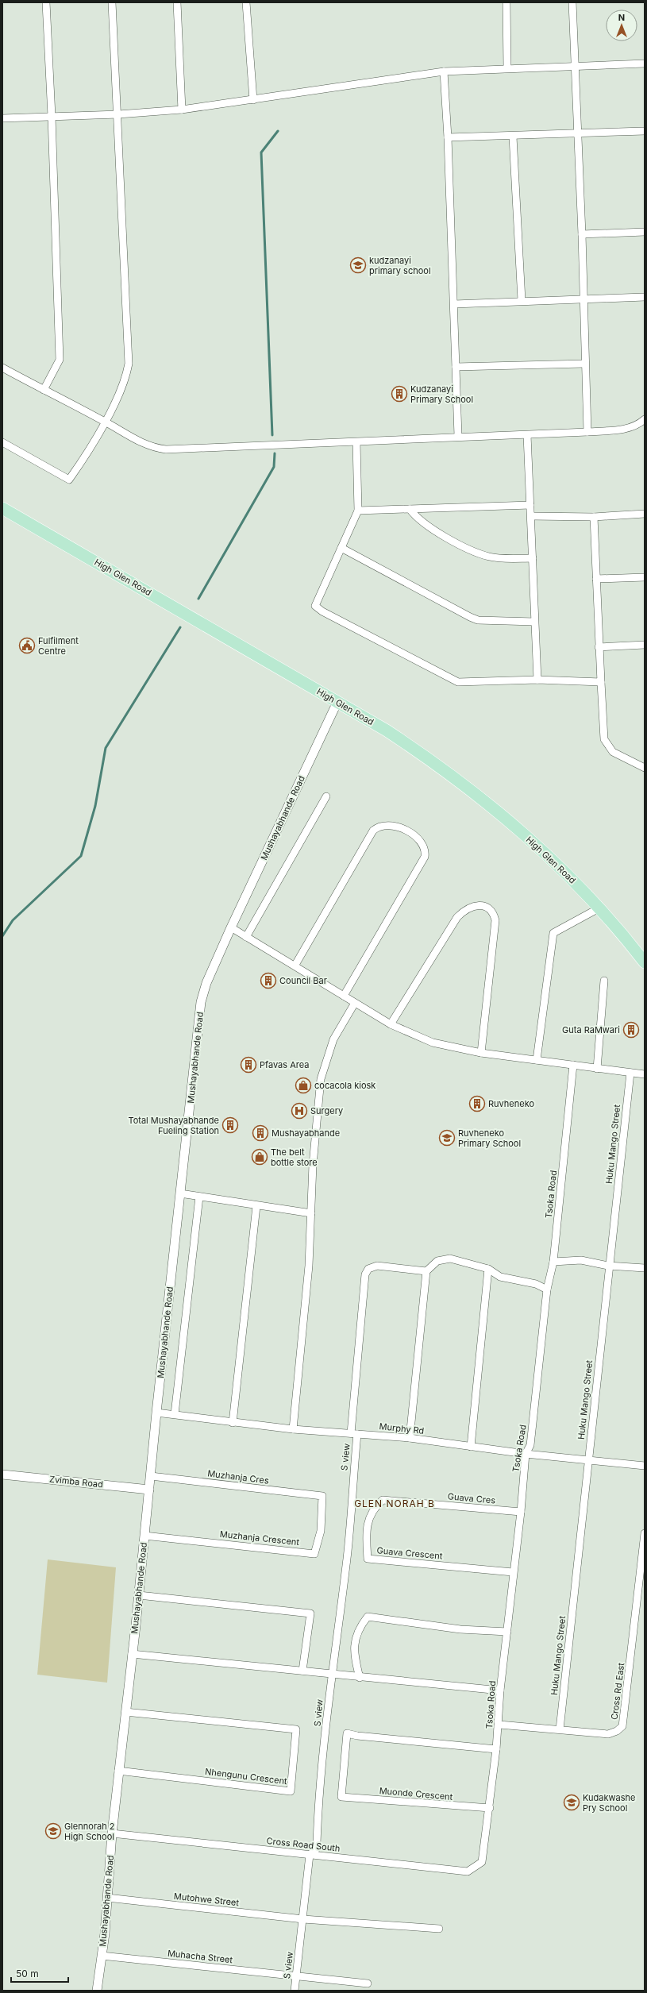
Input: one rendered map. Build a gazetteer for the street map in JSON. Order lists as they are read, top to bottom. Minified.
{"streets":{"main road":["High Glen Road"],"street":["Mushayabhande Road","Huku Mango Street","Tsoka Road","Murphy Rd","S view","Muzhanja Cres","Zvimba Road","Guava Cres","Muzhanja Crescent","Guava Crescent","Cross Rd East","Nhengunu Crescent","Muonde Crescent","Cross Road South","Mutohwe Street","Muhacha Street"]},"crossings":[["High Glen Road","Mushayabhande Road"],["Mushayabhande Road","Murphy Rd"],["Mushayabhande Road","Muzhanja Cres"],["Mushayabhande Road","Zvimba Road"],["Mushayabhande Road","Muzhanja Crescent"],["Mushayabhande Road","Nhengunu Crescent"],["Mushayabhande Road","Cross Road South"],["Mushayabhande Road","Mutohwe Street"],["Mushayabhande Road","Muhacha Street"],["Huku Mango Street","Murphy Rd"],["Huku Mango Street","Cross Rd East"],["Tsoka Road","Murphy Rd"],["Tsoka Road","Guava Cres"],["Tsoka Road","Guava Crescent"],["Tsoka Road","Cross Rd East"],["Tsoka Road","Muonde Crescent"],["Tsoka Road","Cross Road South"],["Murphy Rd","S view"],["S view","Cross Road South"],["S view","Mutohwe Street"],["S view","Muhacha Street"],["Muzhanja Cres","Muzhanja Crescent"],["Guava Cres","Guava Crescent"]],"districts":["GLEN NORAH B"],"places":{"school or university":["kudzanayi primary school","Ruvheneko Primary School","Kudakwashe Pry School","Glennorah 2 High School"],"building":["Kudzanayi Primary School","Council Bar","Guta RaMwari","Pfavas Area","Ruvheneko","Total Mushayabhande Fueling Station","Mushayabhande"],"public building":["Fulfilment Centre"],"shop":["cocacola kiosk","The belt bottle store"],"hospital":["Surgery"]},"scale_bar":"50 m","north":"top"}
